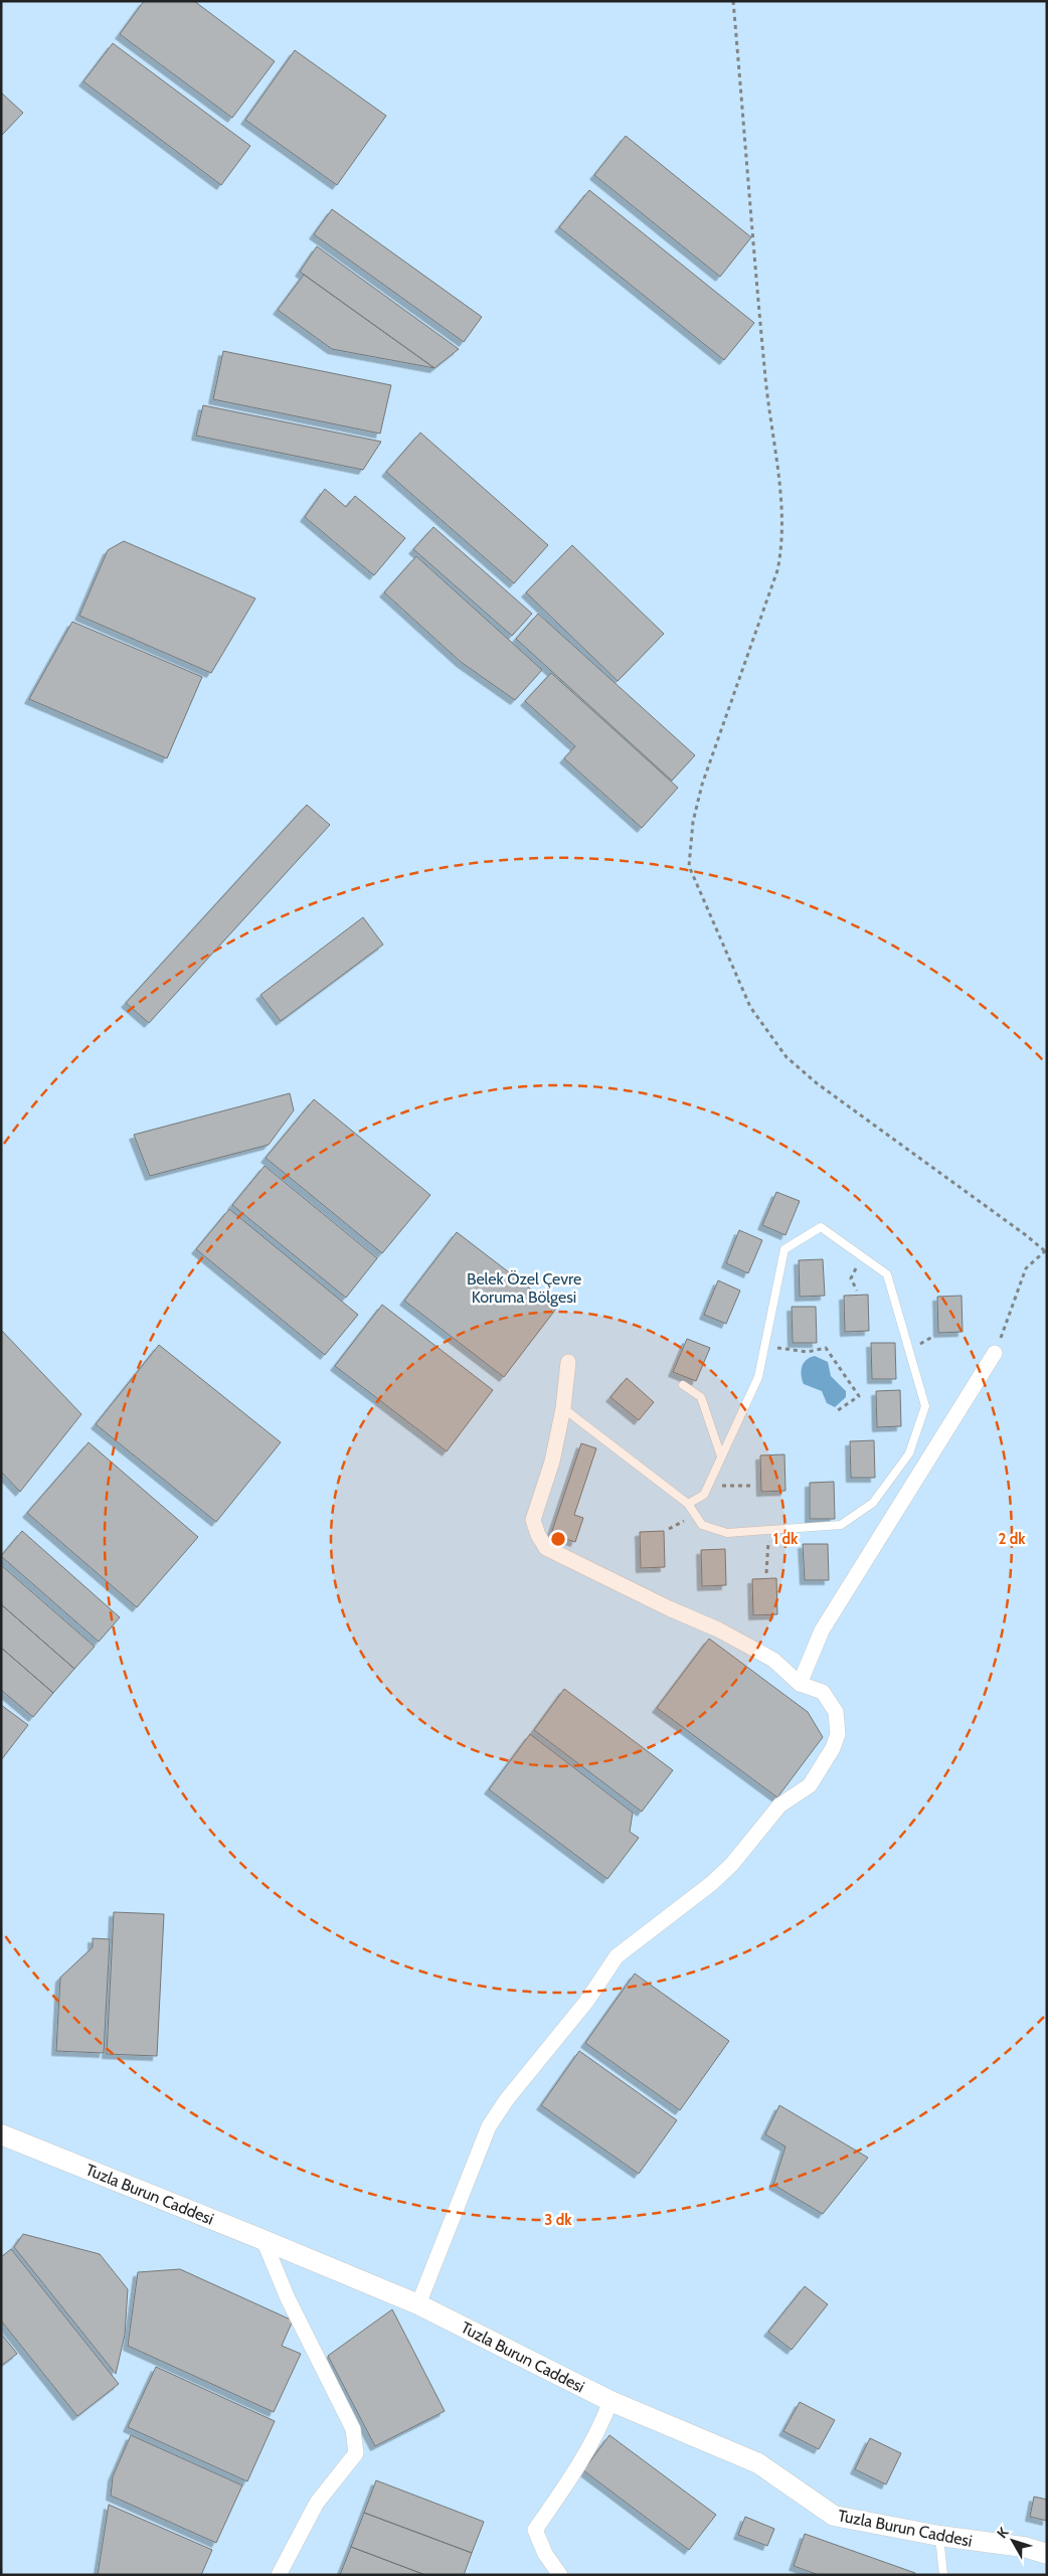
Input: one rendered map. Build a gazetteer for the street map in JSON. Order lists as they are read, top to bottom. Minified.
{"streets":{"main road":["Tuzla Burun Caddesi"]},"parks":["Belek Özel Çevre Koruma Bölgesi"],"north":"top left","rings":["1 dk","2 dk","3 dk"]}
